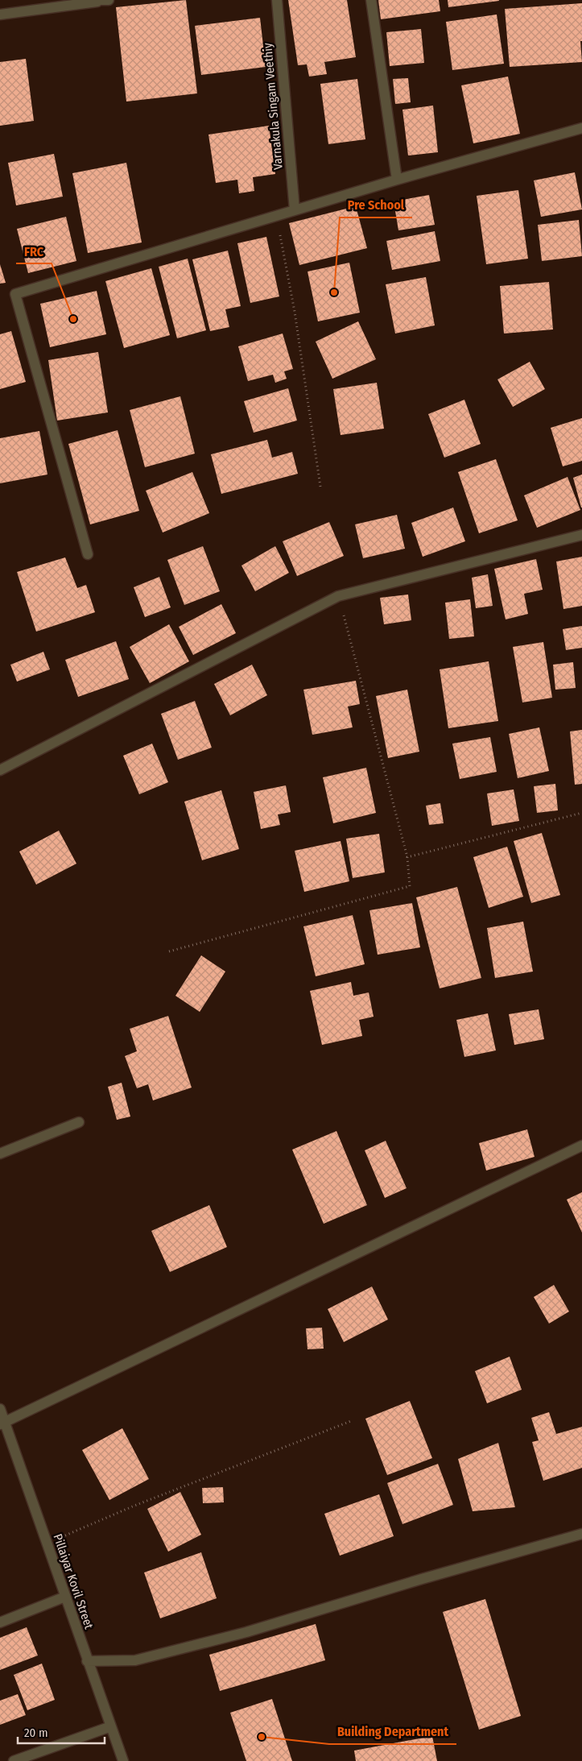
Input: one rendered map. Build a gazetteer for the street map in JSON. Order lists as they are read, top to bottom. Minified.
{"streets":{"street":["Varnakula Singam Veethiy","Pillaiyar Kovil Street"]},"places":["Pre School","FRC","Building Department"],"scale_bar":"20 m"}
